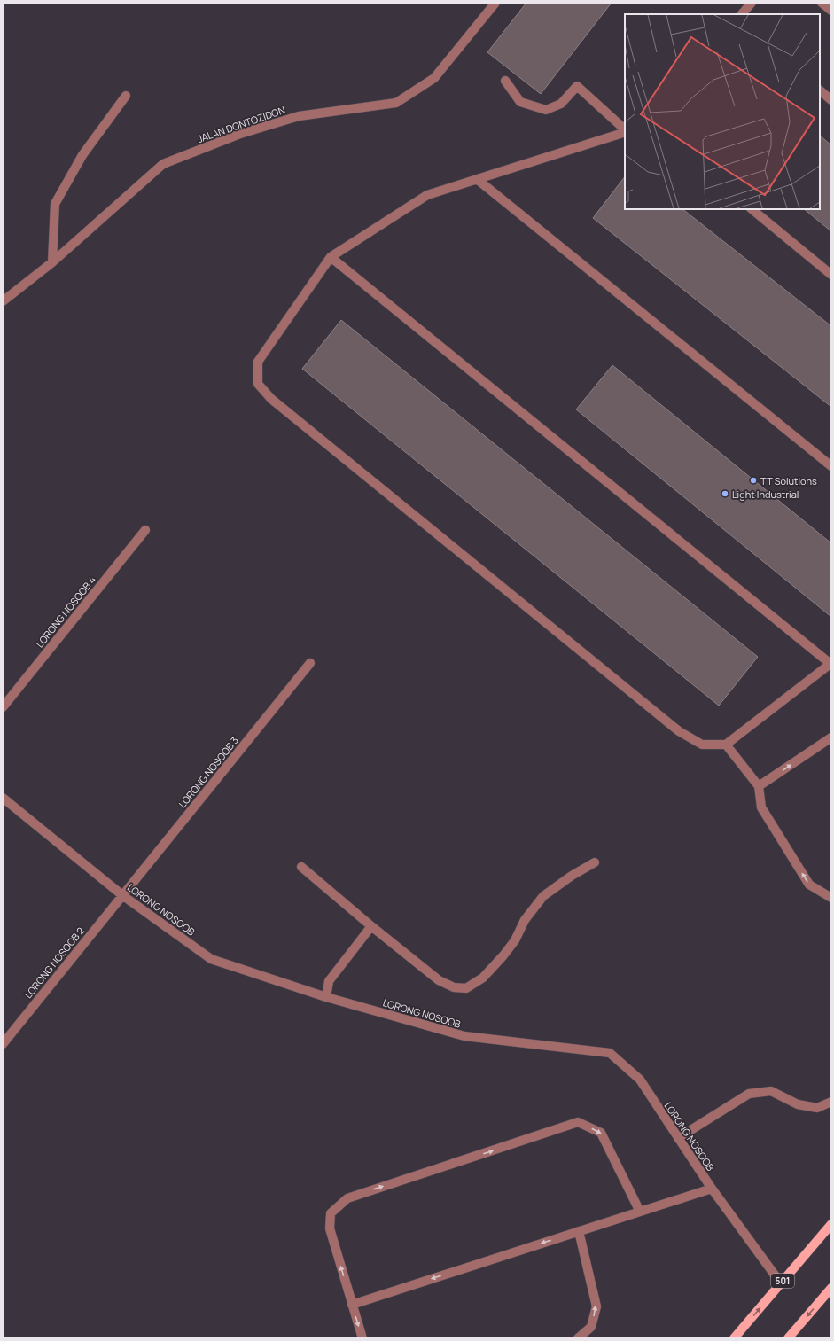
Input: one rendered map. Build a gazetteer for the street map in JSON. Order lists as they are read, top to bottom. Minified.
{"streets":{"main road":["501"],"street":["JALAN DONTOZIDON","LORONG NOSOOB 4","LORONG NOSOOB 3","LORONG NOSOOB","LORONG NOSOOB 2"]},"crossings":[["LORONG NOSOOB 3","LORONG NOSOOB"],["LORONG NOSOOB 3","LORONG NOSOOB 2"],["LORONG NOSOOB","LORONG NOSOOB 2"],["LORONG NOSOOB","501"]],"places":["TT Solutions","Light Industrial"]}
